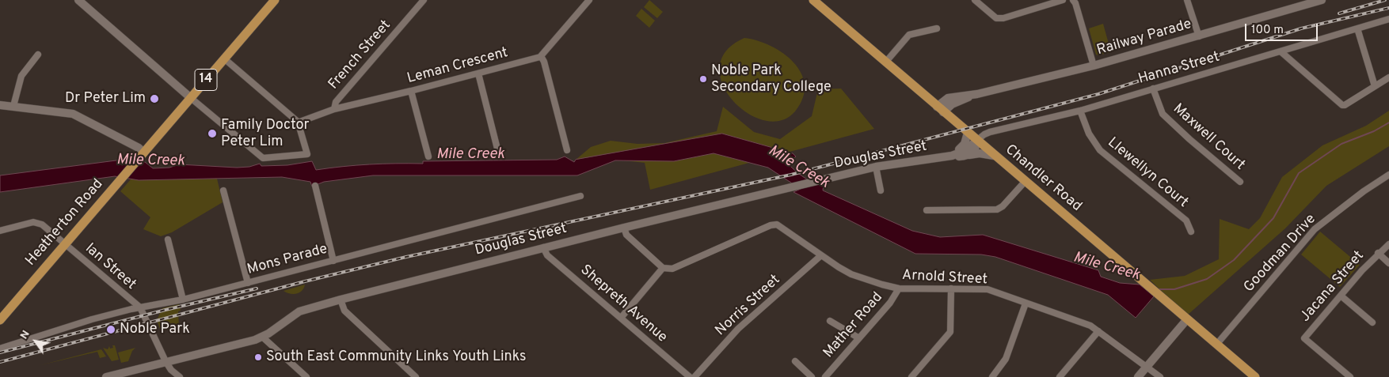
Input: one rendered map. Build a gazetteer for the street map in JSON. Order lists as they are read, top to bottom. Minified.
{"streets":{"main road":["Railway Parade","14","Douglas Street","Chandler Road","Heatherton Road"],"street":["French Street","Leman Crescent","Hanna Street","Maxwell Court","Llewellyn Court","Goodman Drive","Mons Parade","Ian Street","Arnold Street","Jacana Street","Shepreth Avenue","Norris Street","Mather Road"]},"crossings":[["Railway Parade","Chandler Road"],["French Street","Leman Crescent"],["Hanna Street","Maxwell Court"],["Hanna Street","Douglas Street"],["Hanna Street","Llewellyn Court"],["Hanna Street","Chandler Road"],["Douglas Street","Chandler Road"],["Douglas Street","Shepreth Avenue"],["Chandler Road","Goodman Drive"],["Heatherton Road","Ian Street"],["Mons Parade","Ian Street"],["Arnold Street","Norris Street"],["Arnold Street","Mather Road"]],"water":["Mile Creek"],"places":["Noble Park Secondary College","Dr Peter Lim","Family Doctor Peter Lim","Noble Park","South East Community Links Youth Links"],"scale_bar":"100 m","north":"top left"}
